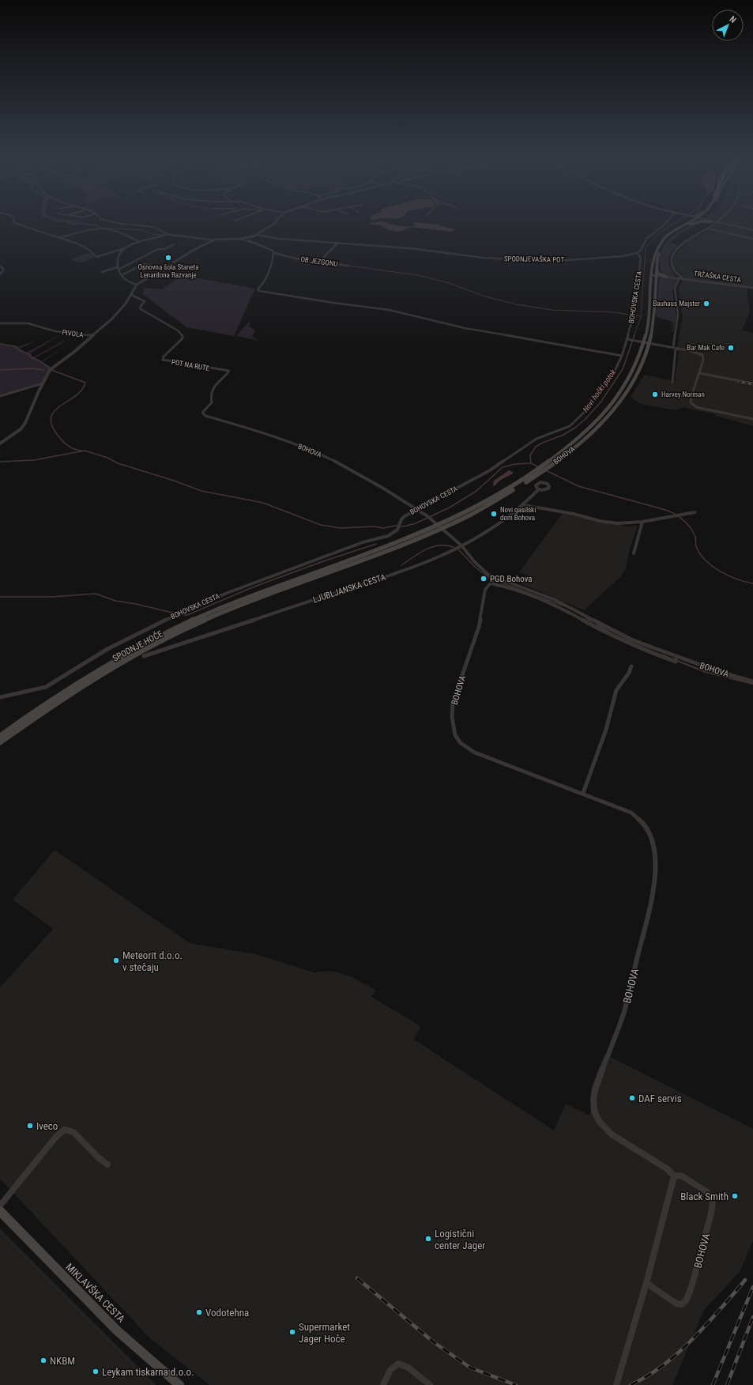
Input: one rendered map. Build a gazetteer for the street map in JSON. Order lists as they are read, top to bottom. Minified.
{"streets":{"main road":["BOHOVA","SPODNJE HOČE","MIKLAVŠKA CESTA"],"street":["SPODNJEVAŠKA POT","OB JEZGONU","TRŽAŠKA CESTA","BOHOVSKA CESTA","PIVOLA","POT NA RUTE","LJUBLJANSKA CESTA"]},"crossings":[["SPODNJEVAŠKA POT","BOHOVSKA CESTA"],["BOHOVSKA CESTA","BOHOVA"],["POT NA RUTE","BOHOVA"],["BOHOVA","LJUBLJANSKA CESTA"],["BOHOVA","SPODNJE HOČE"]],"water":["Novi hočki potok"],"places":["Osnovna šola Staneta Lenardona Razvanje","Bauhaus Majster","Bar Mak Cafe","Harvey Norman","Novi gasilski dom Bohova","PGD Bohova","Meteorit d.o.o. v stečaju","DAF servis","Iveco","Black Smith","Logistični center Jager","Vodotehna","Supermarket Jager Hoče","NKBM","Leykam tiskarna d.o.o."],"north":"top right"}
